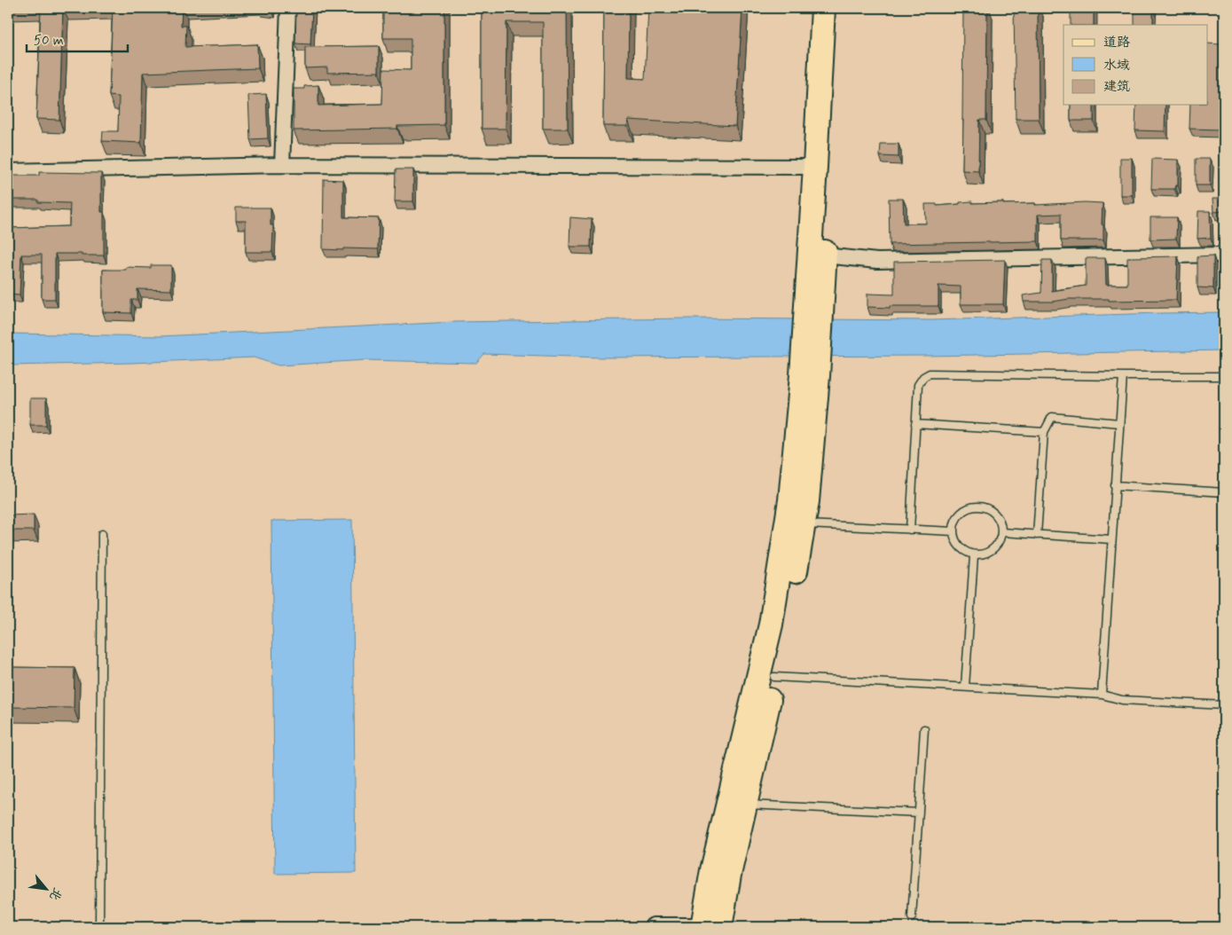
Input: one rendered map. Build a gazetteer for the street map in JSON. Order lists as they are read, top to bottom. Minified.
{"legend":["道路","水域","建筑"],"scale_bar":"50 m","north":"bottom right"}
